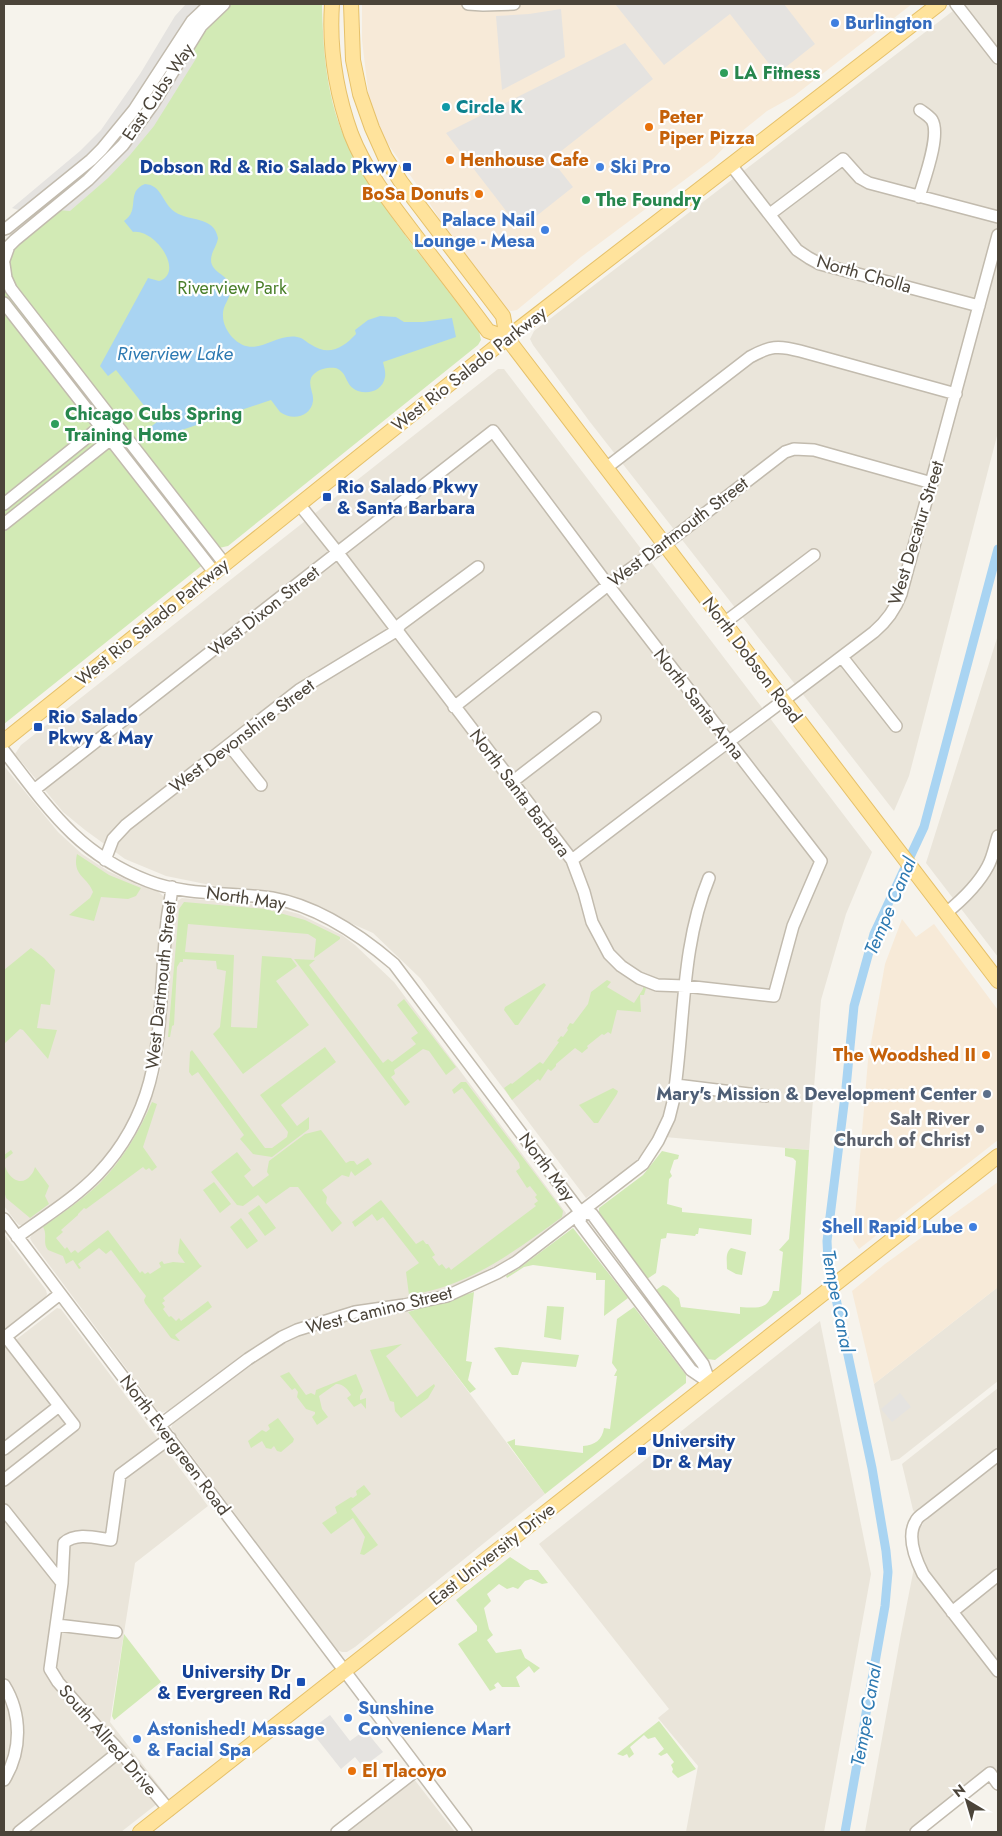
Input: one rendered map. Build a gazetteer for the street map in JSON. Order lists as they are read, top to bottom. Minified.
{"streets":{"main road":["West Rio Salado Parkway","North Dobson Road","East University Drive"],"street":["East Cubs Way","North Cholla","West Dartmouth Street","West Decatur Street","West Dixon Street","North Santa Anna","West Devonshire Street","North Santa Barbara","North May","West Camino Street","North Evergreen Road","South Allred Drive"]},"crossings":[["North Cholla","West Rio Salado Parkway"],["North Cholla","West Decatur Street"],["West Rio Salado Parkway","North Dobson Road"],["West Rio Salado Parkway","North Santa Barbara"],["West Dartmouth Street","West Decatur Street"],["West Dartmouth Street","North Dobson Road"],["West Dartmouth Street","North Santa Anna"],["West Dartmouth Street","North Santa Barbara"],["West Dartmouth Street","North May"],["West Dartmouth Street","North Evergreen Road"],["West Decatur Street","North Dobson Road"],["West Decatur Street","North Santa Anna"],["West Decatur Street","North Santa Barbara"],["West Dixon Street","North Santa Anna"],["West Dixon Street","North Santa Barbara"],["West Dixon Street","North May"],["North Santa Anna","North Santa Barbara"],["West Devonshire Street","North Santa Barbara"],["West Devonshire Street","North May"],["North Santa Barbara","West Camino Street"],["North May","West Camino Street"],["North May","East University Drive"],["West Camino Street","North Evergreen Road"],["North Evergreen Road","East University Drive"],["North Evergreen Road","South Allred Drive"],["East University Drive","South Allred Drive"]],"water":["Riverview Lake","Tempe Canal"],"parks":["Riverview Park"],"places":{"other":["Burlington","LA Fitness","Circle K","Peter Piper Pizza","Henhouse Cafe","Ski Pro","BoSa Donuts","The Foundry","Palace Nail Lounge - Mesa","Chicago Cubs Spring Training Home","The Woodshed II","Mary's Mission & Development Center","Salt River Church of Christ","Shell Rapid Lube","Sunshine Convenience Mart","Astonished! Massage & Facial Spa","El Tlacoyo"],"transit":["Dobson Rd & Rio Salado Pkwy","Rio Salado Pkwy & Santa Barbara","Rio Salado Pkwy & May","University Dr & May","University Dr & Evergreen Rd"]},"north":"top left"}
